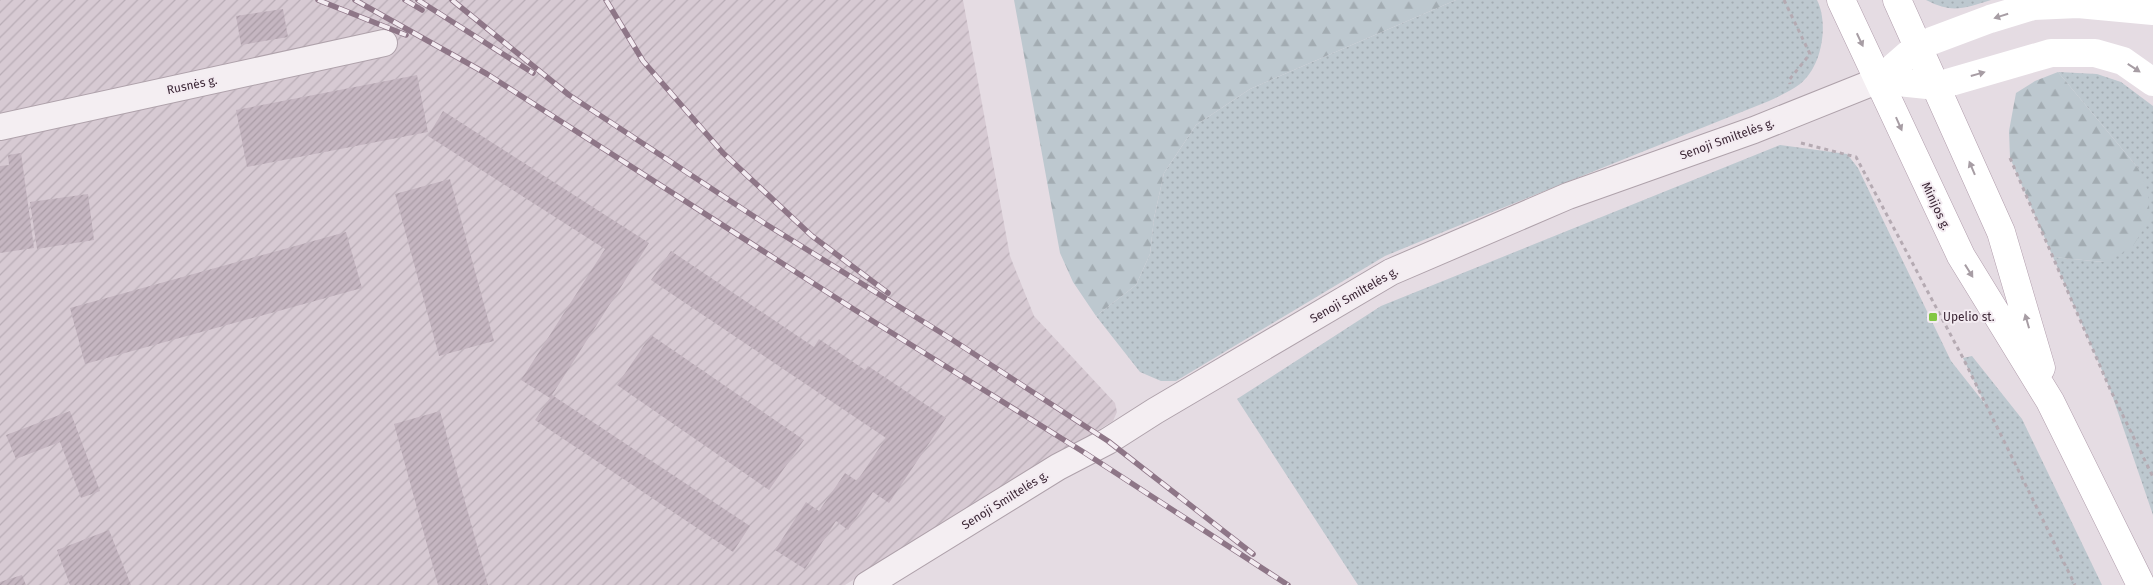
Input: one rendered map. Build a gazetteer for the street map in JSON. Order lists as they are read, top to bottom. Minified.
{"streets":{"main road":["Minijos g."],"street":["Rusnės g.","Senoji Smiltelės g."]},"crossings":[["Senoji Smiltelės g.","Minijos g."]],"places":{"transit":["Upelio st."]}}
